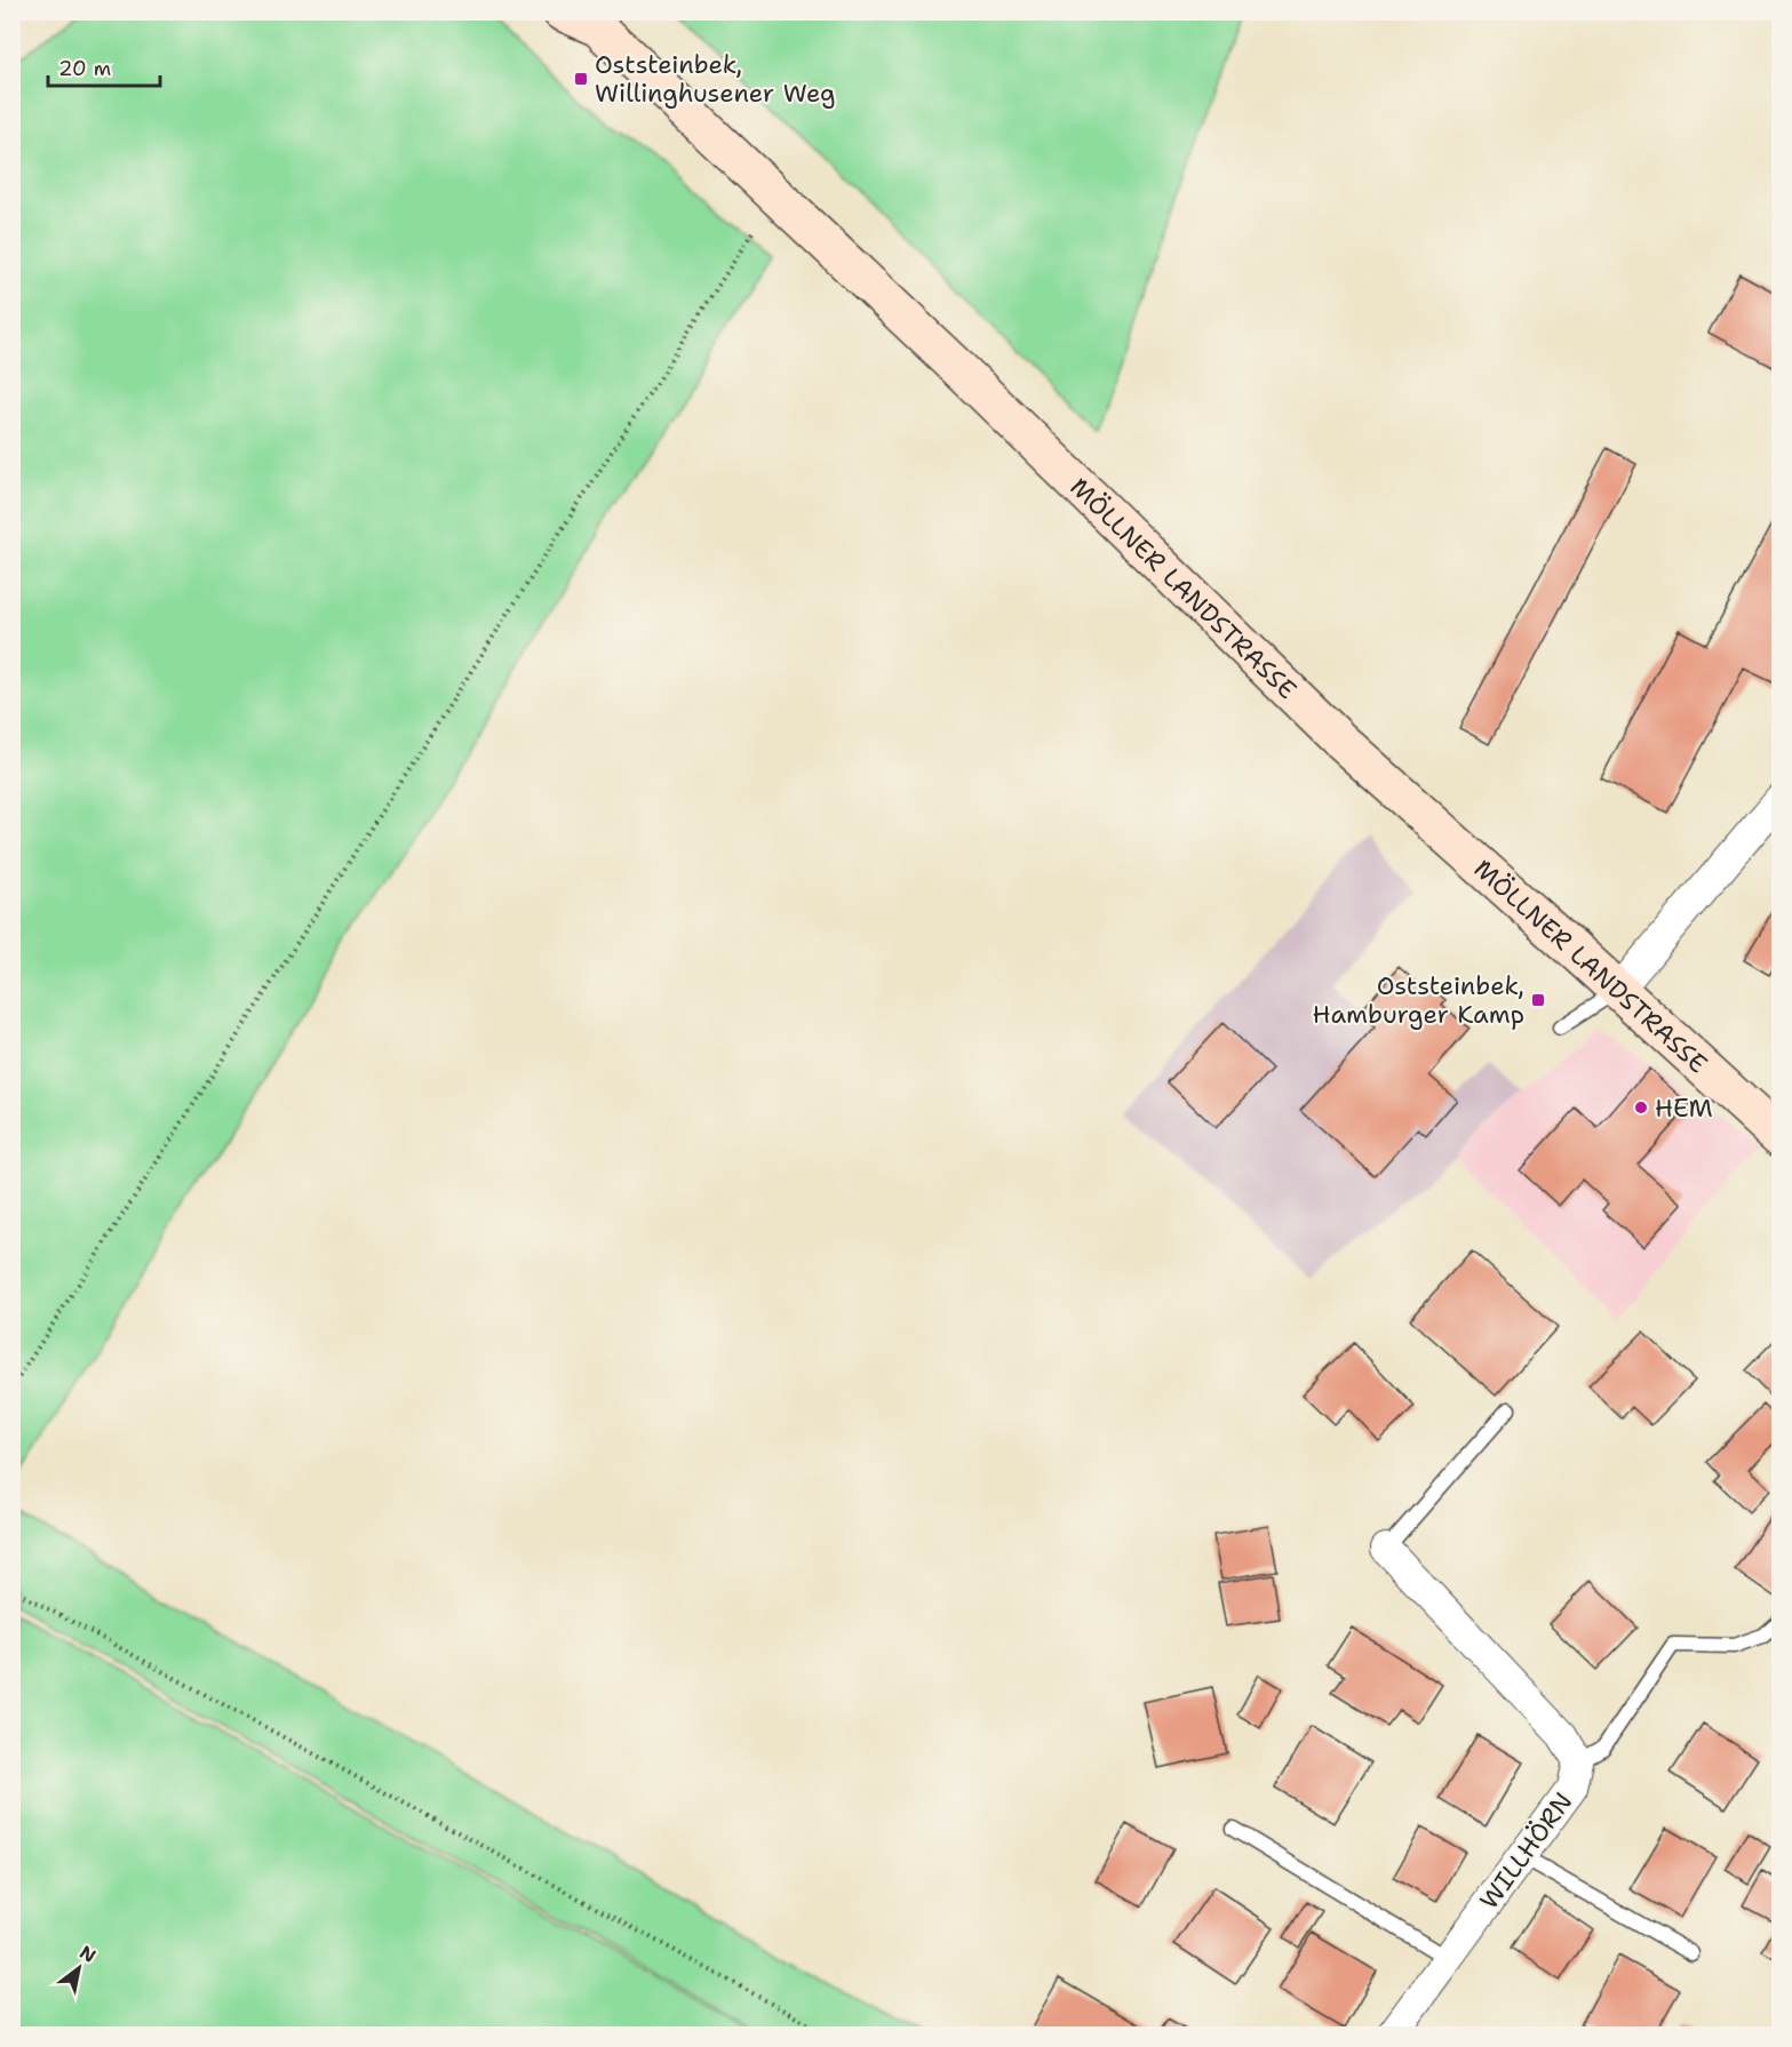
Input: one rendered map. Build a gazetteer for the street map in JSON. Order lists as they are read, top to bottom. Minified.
{"streets":{"main road":["MÖLLNER LANDSTRASSE"],"street":["WILLHÖRN"]},"places":{"transit":["Oststeinbek, Willinghusener Weg","Oststeinbek, Hamburger Kamp"],"other":["HEM"]},"scale_bar":"20 m","north":"top right"}
